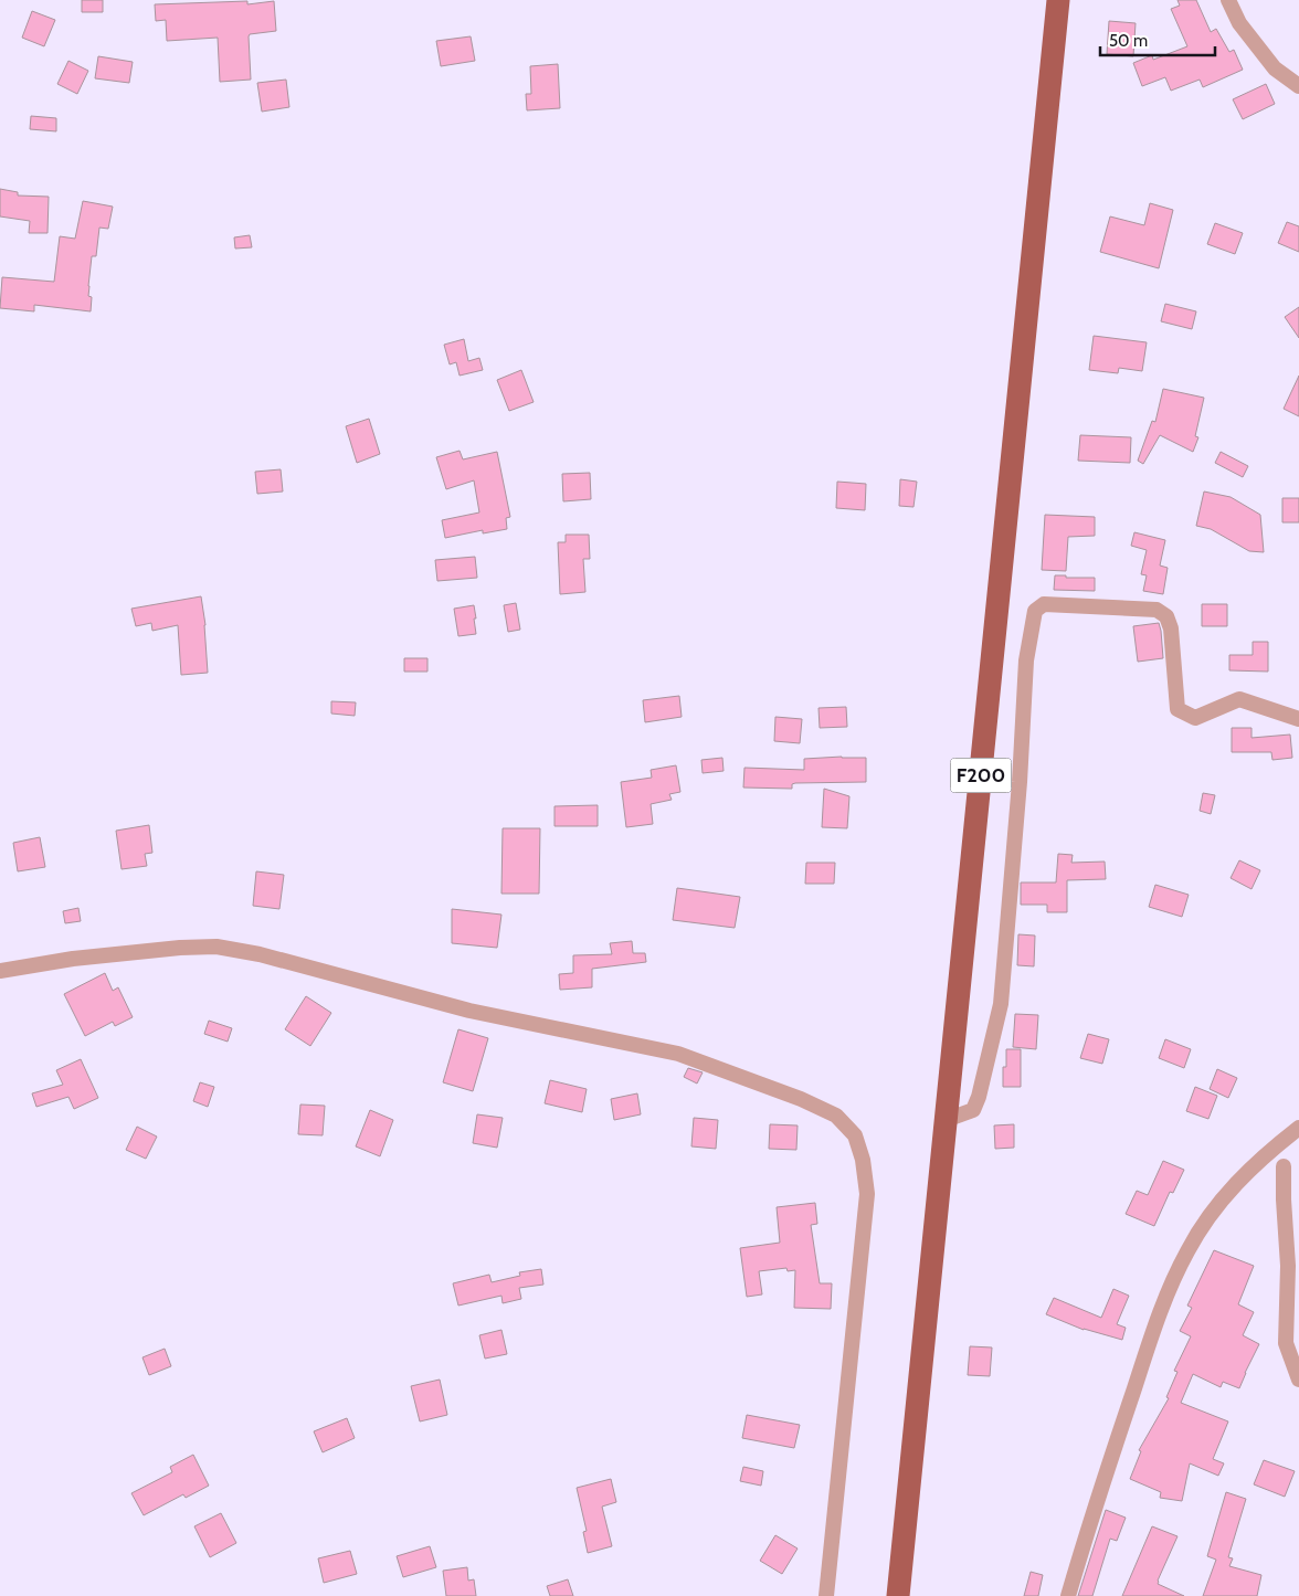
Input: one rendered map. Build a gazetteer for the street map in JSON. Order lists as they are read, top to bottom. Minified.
{"streets":{"main road":["F200"]},"scale_bar":"50 m"}
